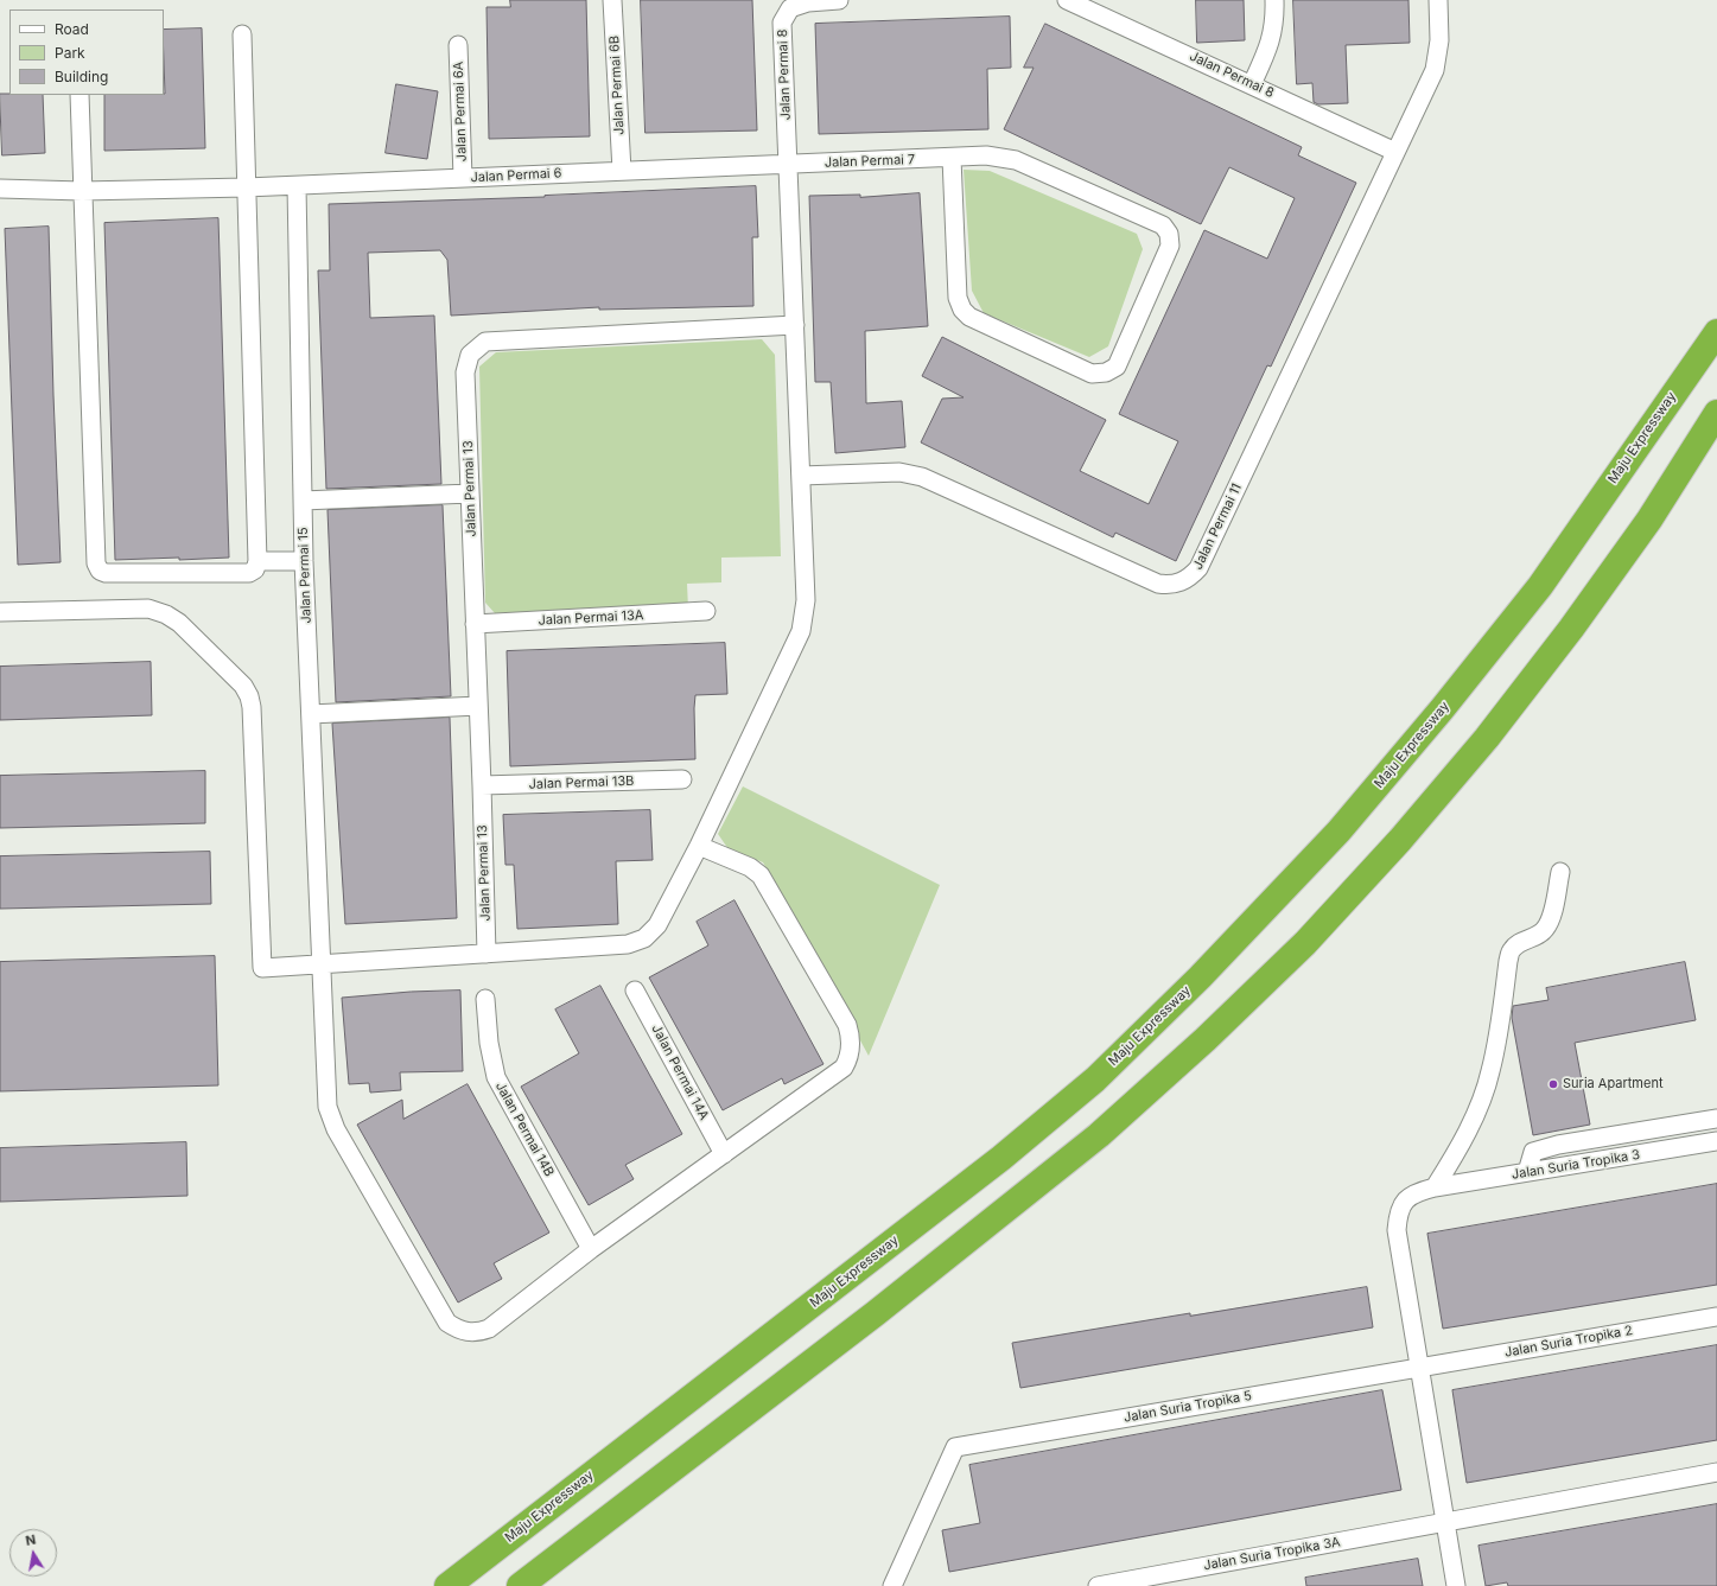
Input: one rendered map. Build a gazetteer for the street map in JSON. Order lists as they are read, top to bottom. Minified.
{"streets":{"highway":["Maju Expressway"],"street":["Jalan Permai 8","Jalan Permai 6B","Jalan Permai 6A","Jalan Permai 7","Jalan Permai 6","Jalan Permai 13","Jalan Permai 11","Jalan Permai 15","Jalan Permai 13A","Jalan Permai 13B","Jalan Permai 14A","Jalan Permai 14B","Jalan Suria Tropika 3","Jalan Suria Tropika 2","Jalan Suria Tropika 5","Jalan Suria Tropika 3A"]},"crossings":[["Jalan Permai 8","Jalan Permai 7"],["Jalan Permai 8","Jalan Permai 6"],["Jalan Permai 8","Jalan Permai 11"],["Jalan Permai 6B","Jalan Permai 6"],["Jalan Permai 6A","Jalan Permai 6"],["Jalan Permai 7","Jalan Permai 6"],["Jalan Permai 6","Jalan Permai 15"],["Jalan Permai 13","Jalan Permai 13A"],["Jalan Permai 13","Jalan Permai 13B"],["Jalan Permai 15","Jalan Permai 14A"],["Jalan Permai 15","Jalan Permai 14B"],["Jalan Suria Tropika 3","Jalan Suria Tropika 2"],["Jalan Suria Tropika 3","Jalan Suria Tropika 5"],["Jalan Suria Tropika 3","Jalan Suria Tropika 3A"],["Jalan Suria Tropika 2","Jalan Suria Tropika 5"]],"places":["Suria Apartment"],"legend":["Road","Park","Building"],"north":"top"}
